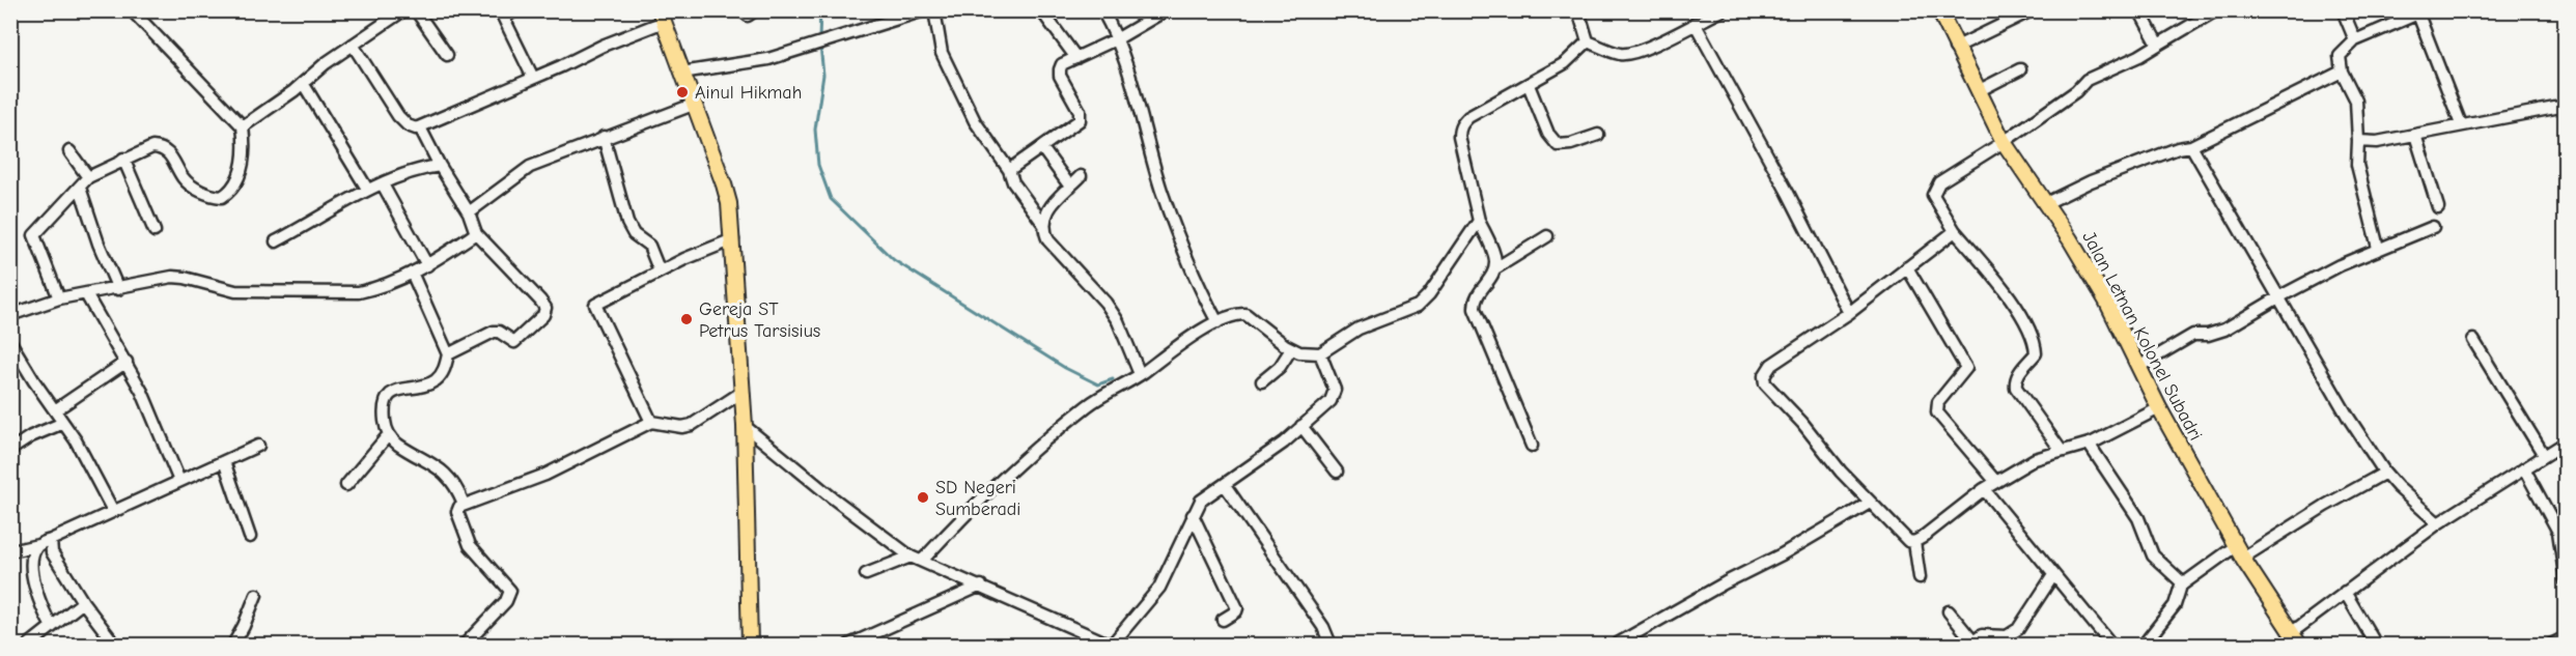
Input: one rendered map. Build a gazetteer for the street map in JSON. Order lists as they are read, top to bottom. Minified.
{"streets":{"main road":["Jalan Letnan Kolonel Subadri"]},"places":["Ainul Hikmah","Gereja ST Petrus Tarsisius","SD Negeri Sumberadi"]}
